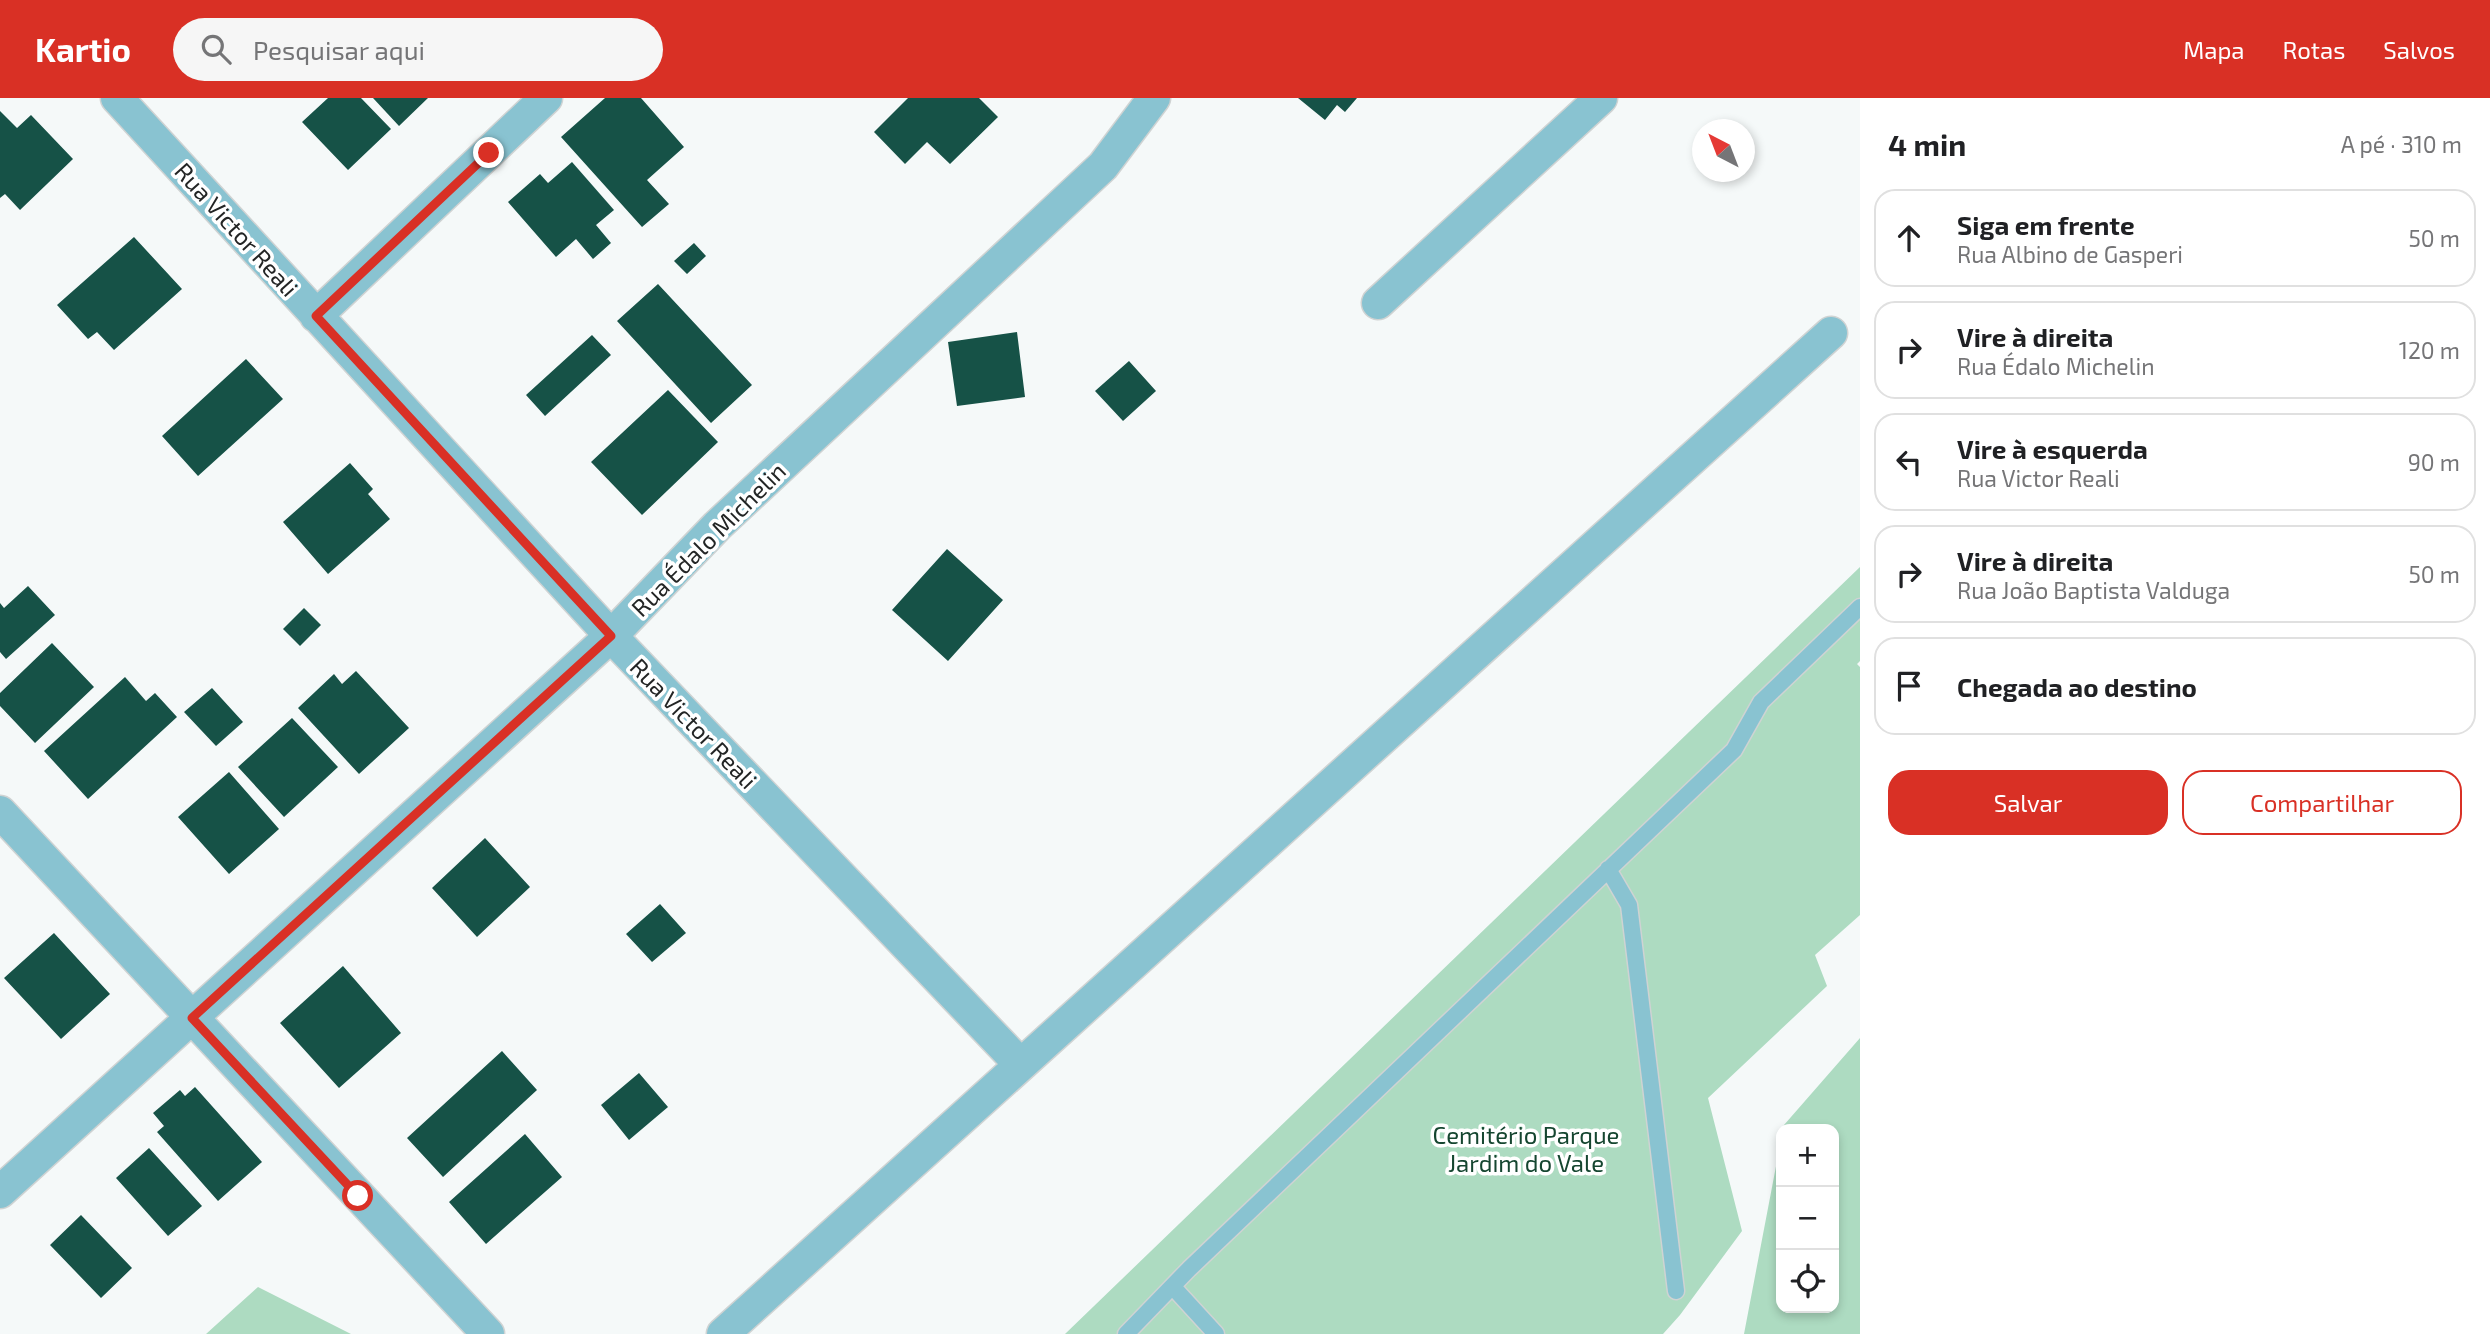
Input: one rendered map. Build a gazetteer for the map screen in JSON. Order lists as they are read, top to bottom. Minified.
{"streets":{"street":["Rua Victor Reali","Rua Édalo Michelin"]},"crossings":[["Rua Victor Reali","Rua Édalo Michelin"]],"parks":["Cemitério Parque Jardim do Vale"],"north":"top left","page":{"header":"Kartio","search":"Pesquisar aqui","nav":["Mapa","Rotas","Salvos"],"heading":["4 min","A pé · 310 m"],"list":[["Siga em frente","Rua Albino de Gasperi","50 m"],["Vire à direita","Rua Édalo Michelin","120 m"],["Vire à esquerda","Rua Victor Reali","90 m"],["Vire à direita","Rua João Baptista Valduga","50 m"],"Chegada ao destino"],"buttons":["Salvar","Compartilhar"],"map_buttons":["+","−"]}}
